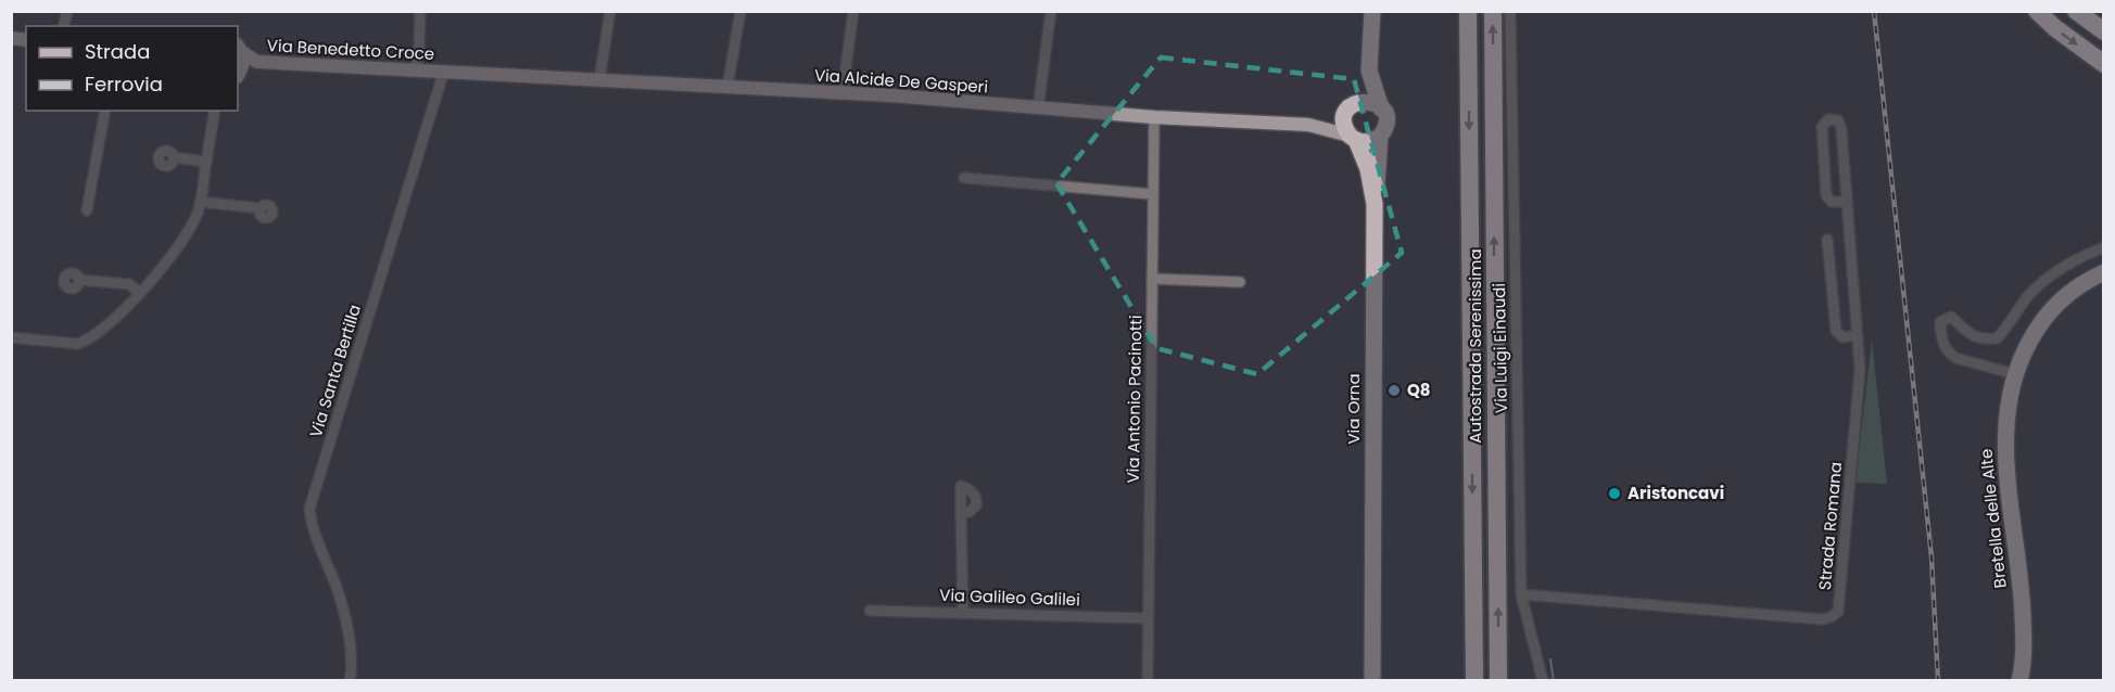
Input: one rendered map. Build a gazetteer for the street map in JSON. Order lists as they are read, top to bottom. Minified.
{"streets":{"highway":["Autostrada Serenissima"],"main road":["Via Benedetto Croce","Via Alcide De Gasperi","Via Orna","Bretella delle Alte"],"street":["Via Luigi Einaudi","Via Santa Bertilla","Via Antonio Pacinotti","Strada Romana","Via Galileo Galilei"]},"crossings":[["Via Benedetto Croce","Via Alcide De Gasperi"],["Via Benedetto Croce","Via Santa Bertilla"],["Via Alcide De Gasperi","Via Santa Bertilla"],["Via Alcide De Gasperi","Via Antonio Pacinotti"],["Via Alcide De Gasperi","Via Orna"],["Via Luigi Einaudi","Strada Romana"],["Via Antonio Pacinotti","Via Galileo Galilei"]],"places":["Q8","Aristoncavi"],"legend":["Strada","Ferrovia"]}
